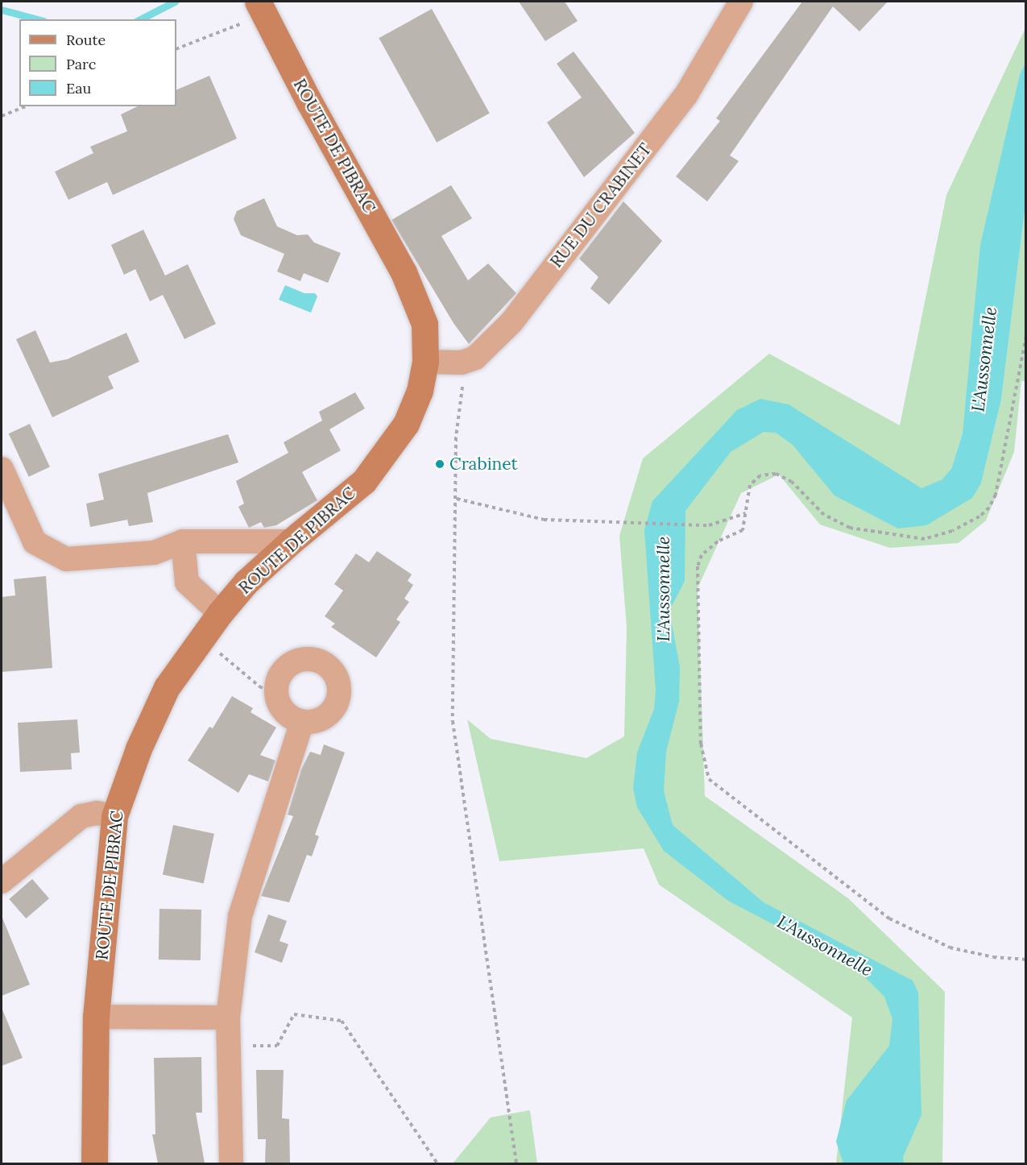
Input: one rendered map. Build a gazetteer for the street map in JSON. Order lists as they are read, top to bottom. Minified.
{"streets":{"main road":["ROUTE DE PIBRAC"],"street":["RUE DU CRABINET"]},"water":["L'Aussonnelle"],"places":["Crabinet"],"legend":["Route","Parc","Eau"]}
